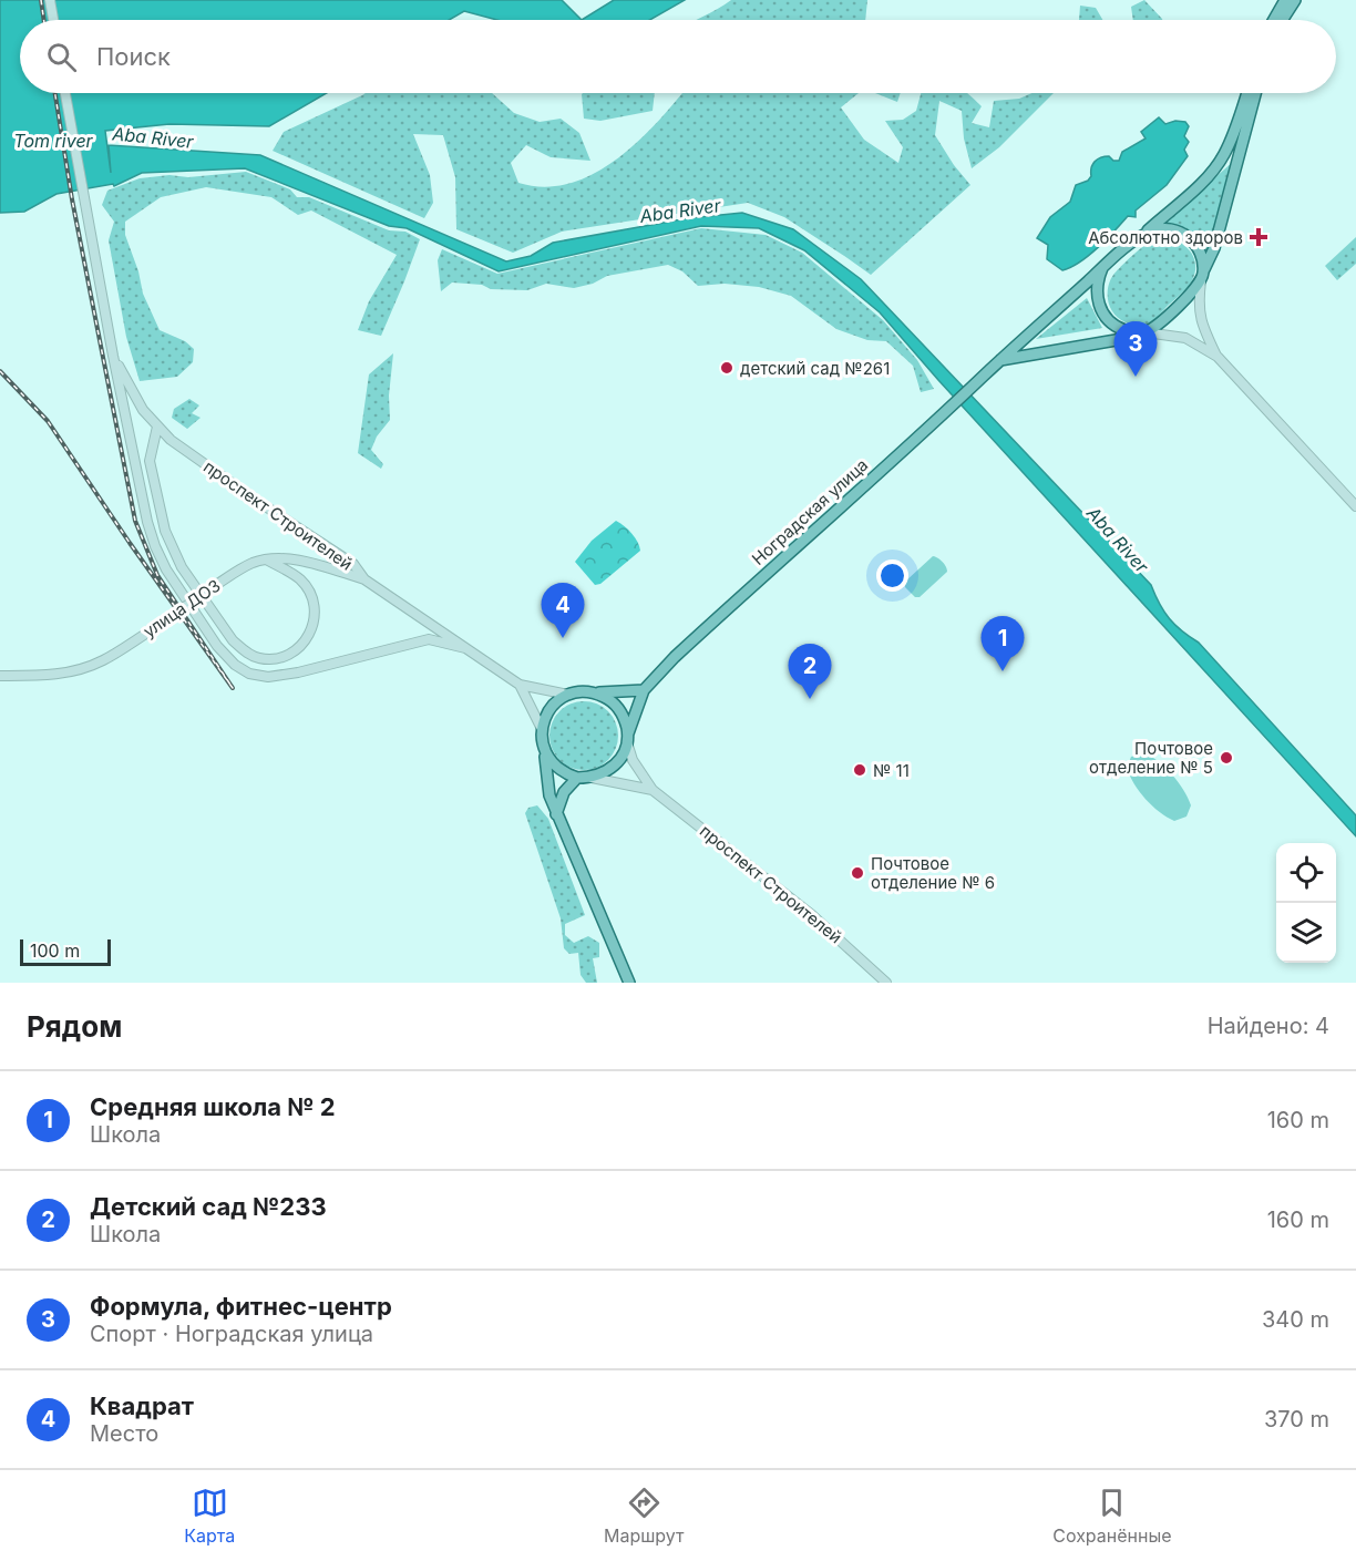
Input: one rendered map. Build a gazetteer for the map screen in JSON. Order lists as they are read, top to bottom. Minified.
{"streets":{"main road":["Ноградская улица","проспект Строителей","улица ДОЗ"]},"crossings":[["проспект Строителей","улица ДОЗ"]],"water":["Aba River","Tom river"],"places":{"health":["Абсолютно здоров"],"other":["детский сад №261","Почтовое отделение № 5","№ 11","Почтовое отделение № 6"]},"scale_bar":"100 m","page":{"search":"Поиск","pins":["3","4","1","2"],"scale":"100 m","heading":["Рядом","Найдено: 4"],"list":[{"mark":"1","name":"Средняя школа № 2","note":"Школа","value":"160 m"},{"mark":"2","name":"Детский сад №233","note":"Школа","value":"160 m"},{"mark":"3","name":"Формула, фитнес-центр","note":"Спорт · Ноградская улица","value":"340 m"},{"mark":"4","name":"Квадрат","note":"Место","value":"370 m"}],"nav":["Карта","Маршрут","Сохранённые"]}}
